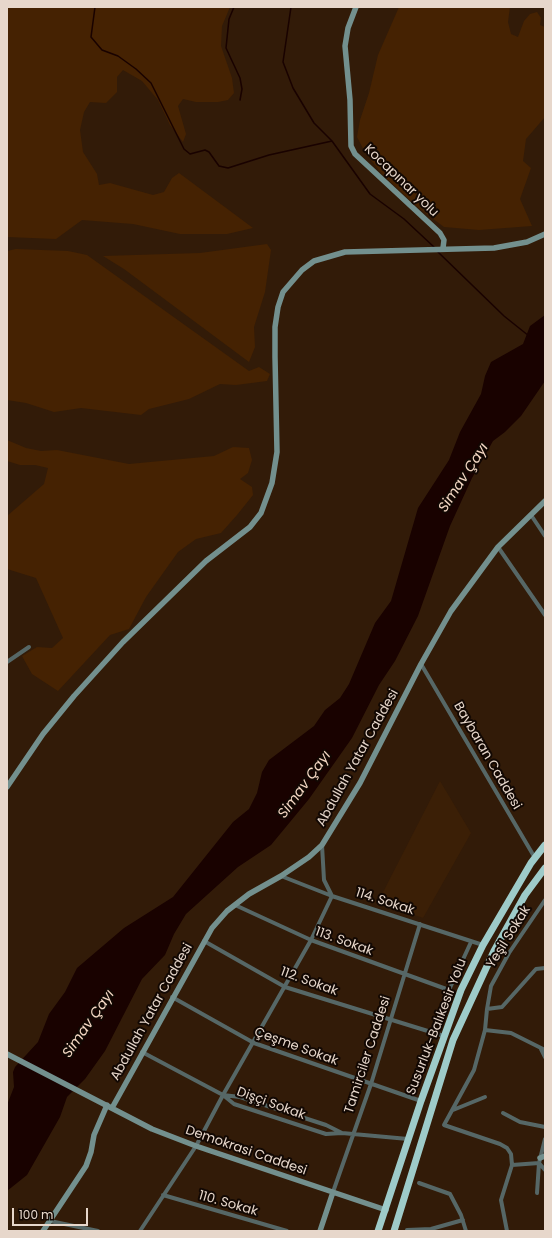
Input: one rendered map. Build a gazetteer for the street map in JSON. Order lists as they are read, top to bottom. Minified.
{"streets":{"highway":["Susurluk-Balıkesir Yolu"],"street":["Kocapınar yolu","Baybaran Caddesi","Abdullah Yatar Caddesi","114. Sokak","Yeşil Sokak","113. Sokak","112. Sokak","Çeşme Sokak","Tamirciler Caddesi","Dişçi Sokak","Demokrasi Caddesi","110. Sokak"]},"crossings":[["Baybaran Caddesi","Abdullah Yatar Caddesi"],["Baybaran Caddesi","Susurluk-Balıkesir Yolu"],["Abdullah Yatar Caddesi","114. Sokak"],["Abdullah Yatar Caddesi","113. Sokak"],["Abdullah Yatar Caddesi","112. Sokak"],["Abdullah Yatar Caddesi","Çeşme Sokak"],["Abdullah Yatar Caddesi","Demokrasi Caddesi"],["114. Sokak","113. Sokak"],["114. Sokak","Susurluk-Balıkesir Yolu"],["114. Sokak","Tamirciler Caddesi"],["113. Sokak","Tamirciler Caddesi"],["112. Sokak","Susurluk-Balıkesir Yolu"],["112. Sokak","Tamirciler Caddesi"],["Susurluk-Balıkesir Yolu","Çeşme Sokak"],["Susurluk-Balıkesir Yolu","Demokrasi Caddesi"],["Çeşme Sokak","Tamirciler Caddesi"],["Tamirciler Caddesi","Demokrasi Caddesi"]],"water":["Simav Çayı"],"scale_bar":"100 m"}
